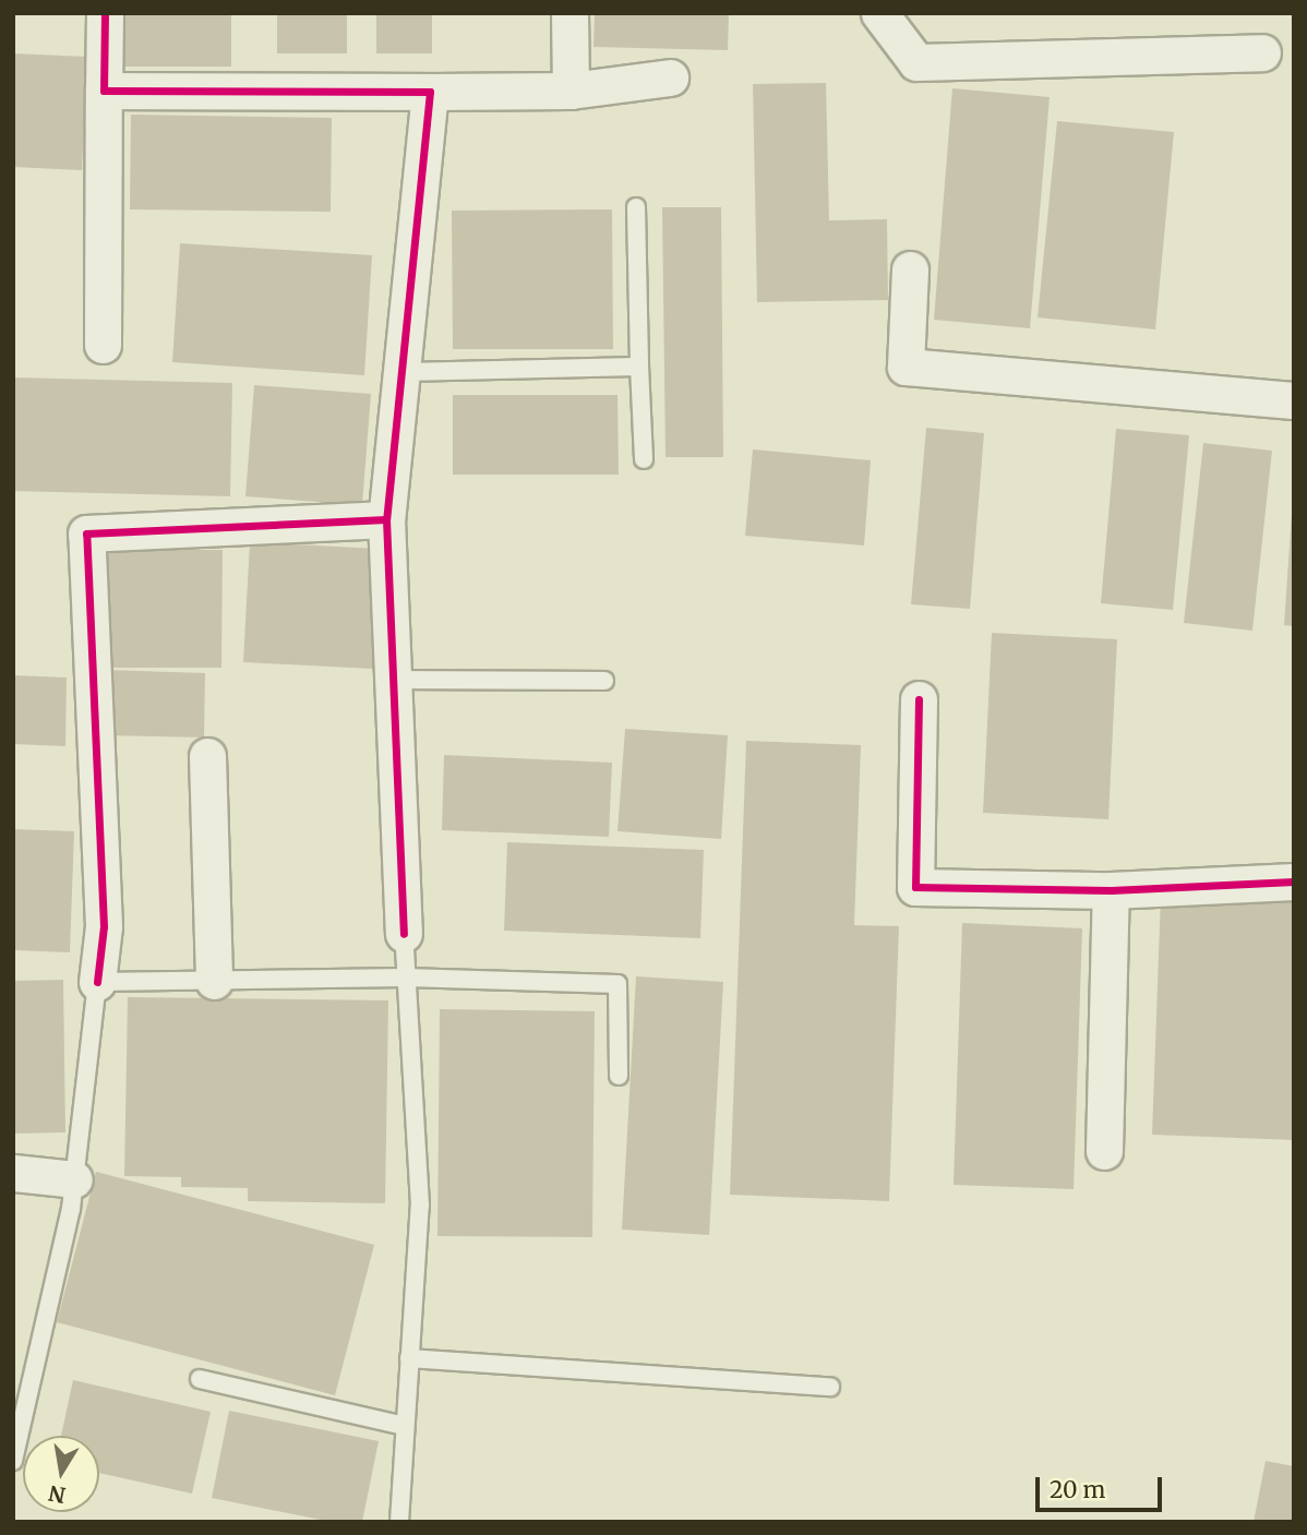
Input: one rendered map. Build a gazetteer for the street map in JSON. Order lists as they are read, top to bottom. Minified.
{"scale_bar":"20 m","north":"bottom"}
